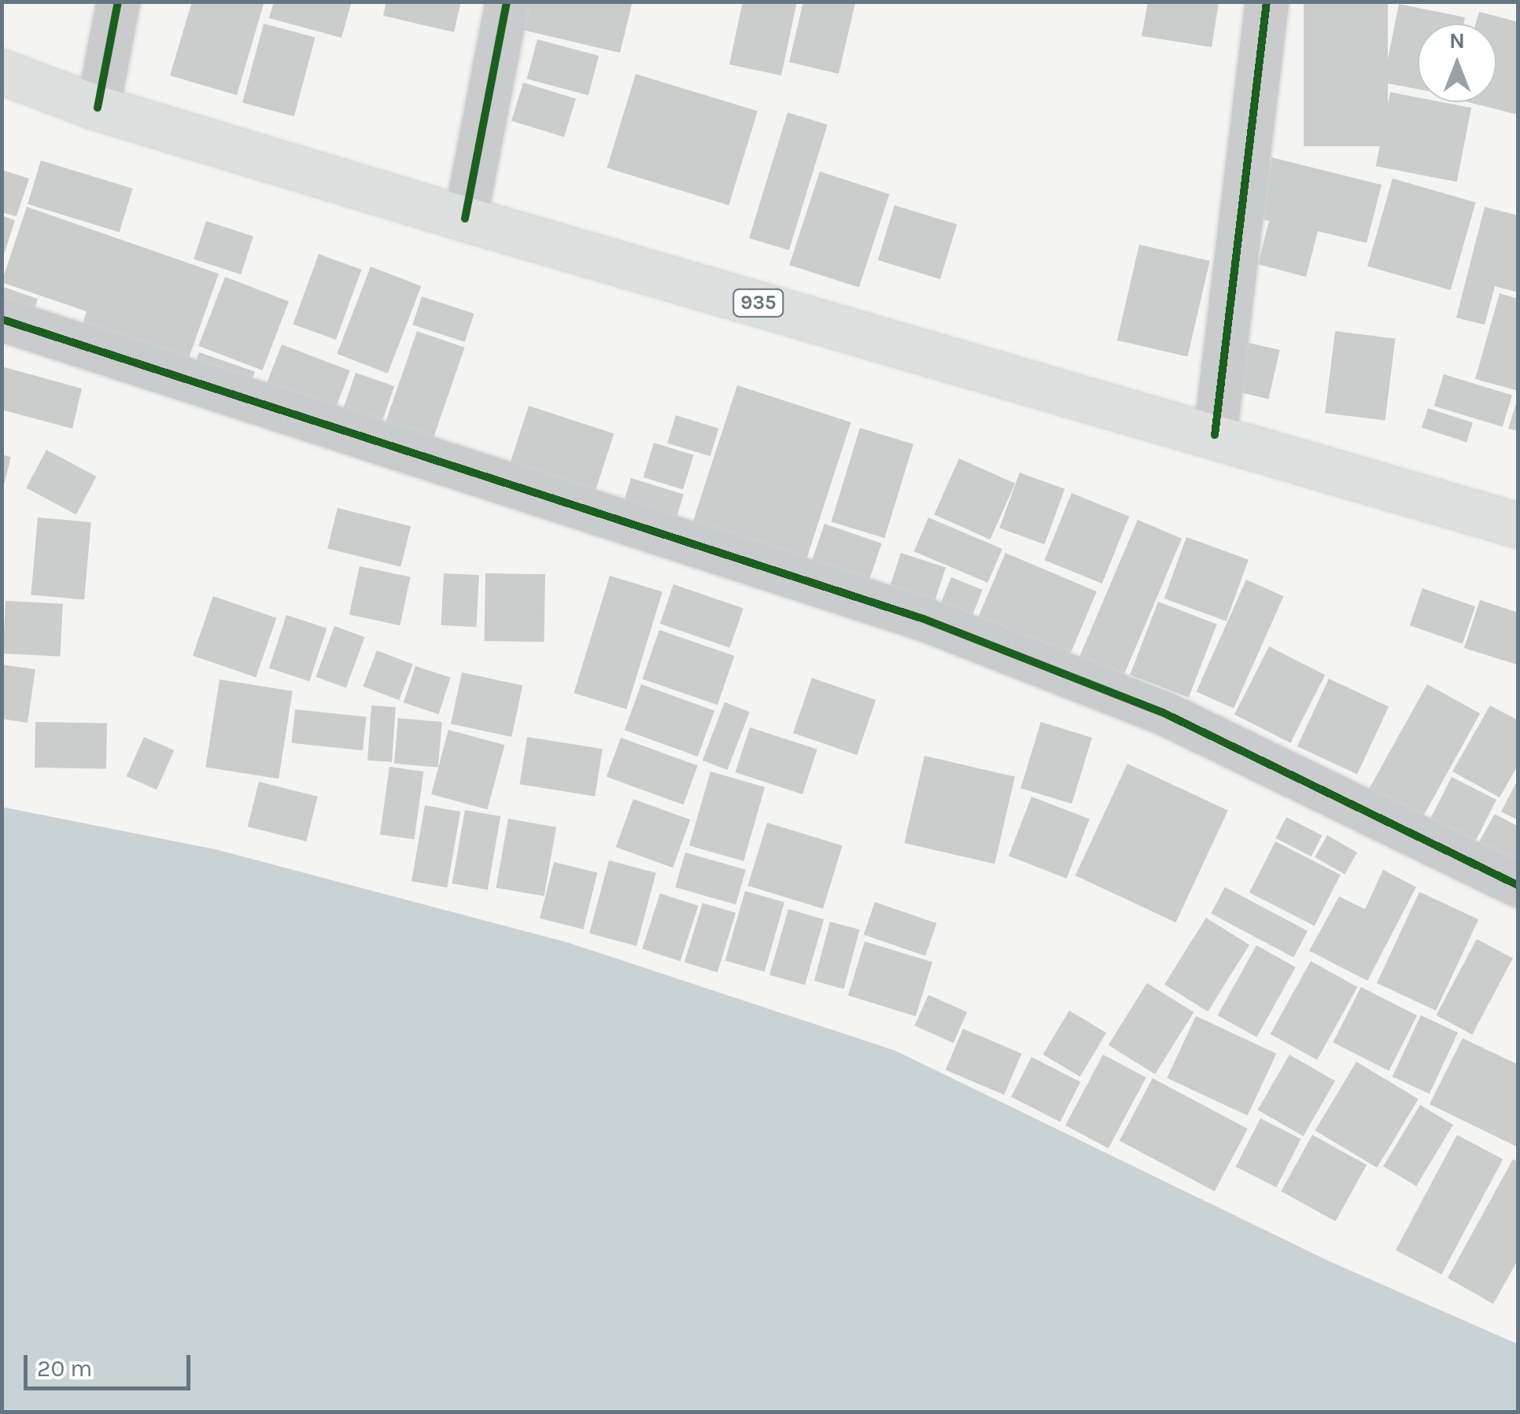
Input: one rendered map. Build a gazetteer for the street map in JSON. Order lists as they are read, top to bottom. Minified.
{"streets":{"main road":["935"]},"scale_bar":"20 m","north":"top"}
